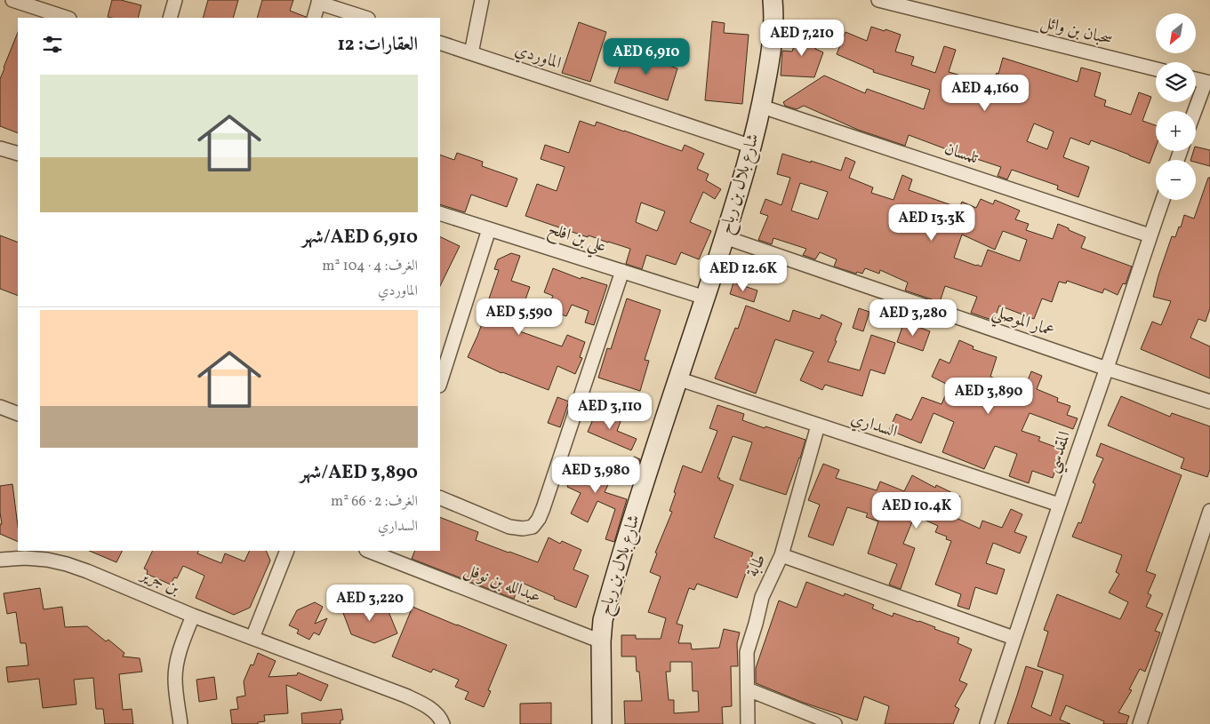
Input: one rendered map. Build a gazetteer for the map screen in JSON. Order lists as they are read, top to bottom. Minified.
{"streets":{"street":["سحبان بن وائل","الماوردي","تلمسان","شارع بلال بن رباح","علي بن افلح","عمار الموصلي","السداري","المقدسي","طابة","بن جرير","عبدالله بن نوفل"]},"crossings":[["الماوردي","شارع بلال بن رباح"],["تلمسان","شارع بلال بن رباح"],["تلمسان","المقدسي"],["شارع بلال بن رباح","علي بن افلح"],["شارع بلال بن رباح","عمار الموصلي"],["شارع بلال بن رباح","السداري"],["شارع بلال بن رباح","عبدالله بن نوفل"],["عمار الموصلي","المقدسي"],["السداري","المقدسي"],["السداري","طابة"]],"north":"bottom left","page":{"map_buttons":["+","−"],"heading":"العقارات: 12","price":["AED 7,210","AED 6,910","AED 4,160","AED 13.3K","AED 12.6K","AED 5,590","AED 3,280","AED 3,890","AED 3,110","AED 3,980","AED 10.4K","AED 3,220"],"list":[{"name":"AED 6,910/شهر","note":"الغرف: 4 · 104 m² · الماوردي"},{"name":"AED 3,890/شهر","note":"الغرف: 2 · 66 m² · السداري"}]}}
